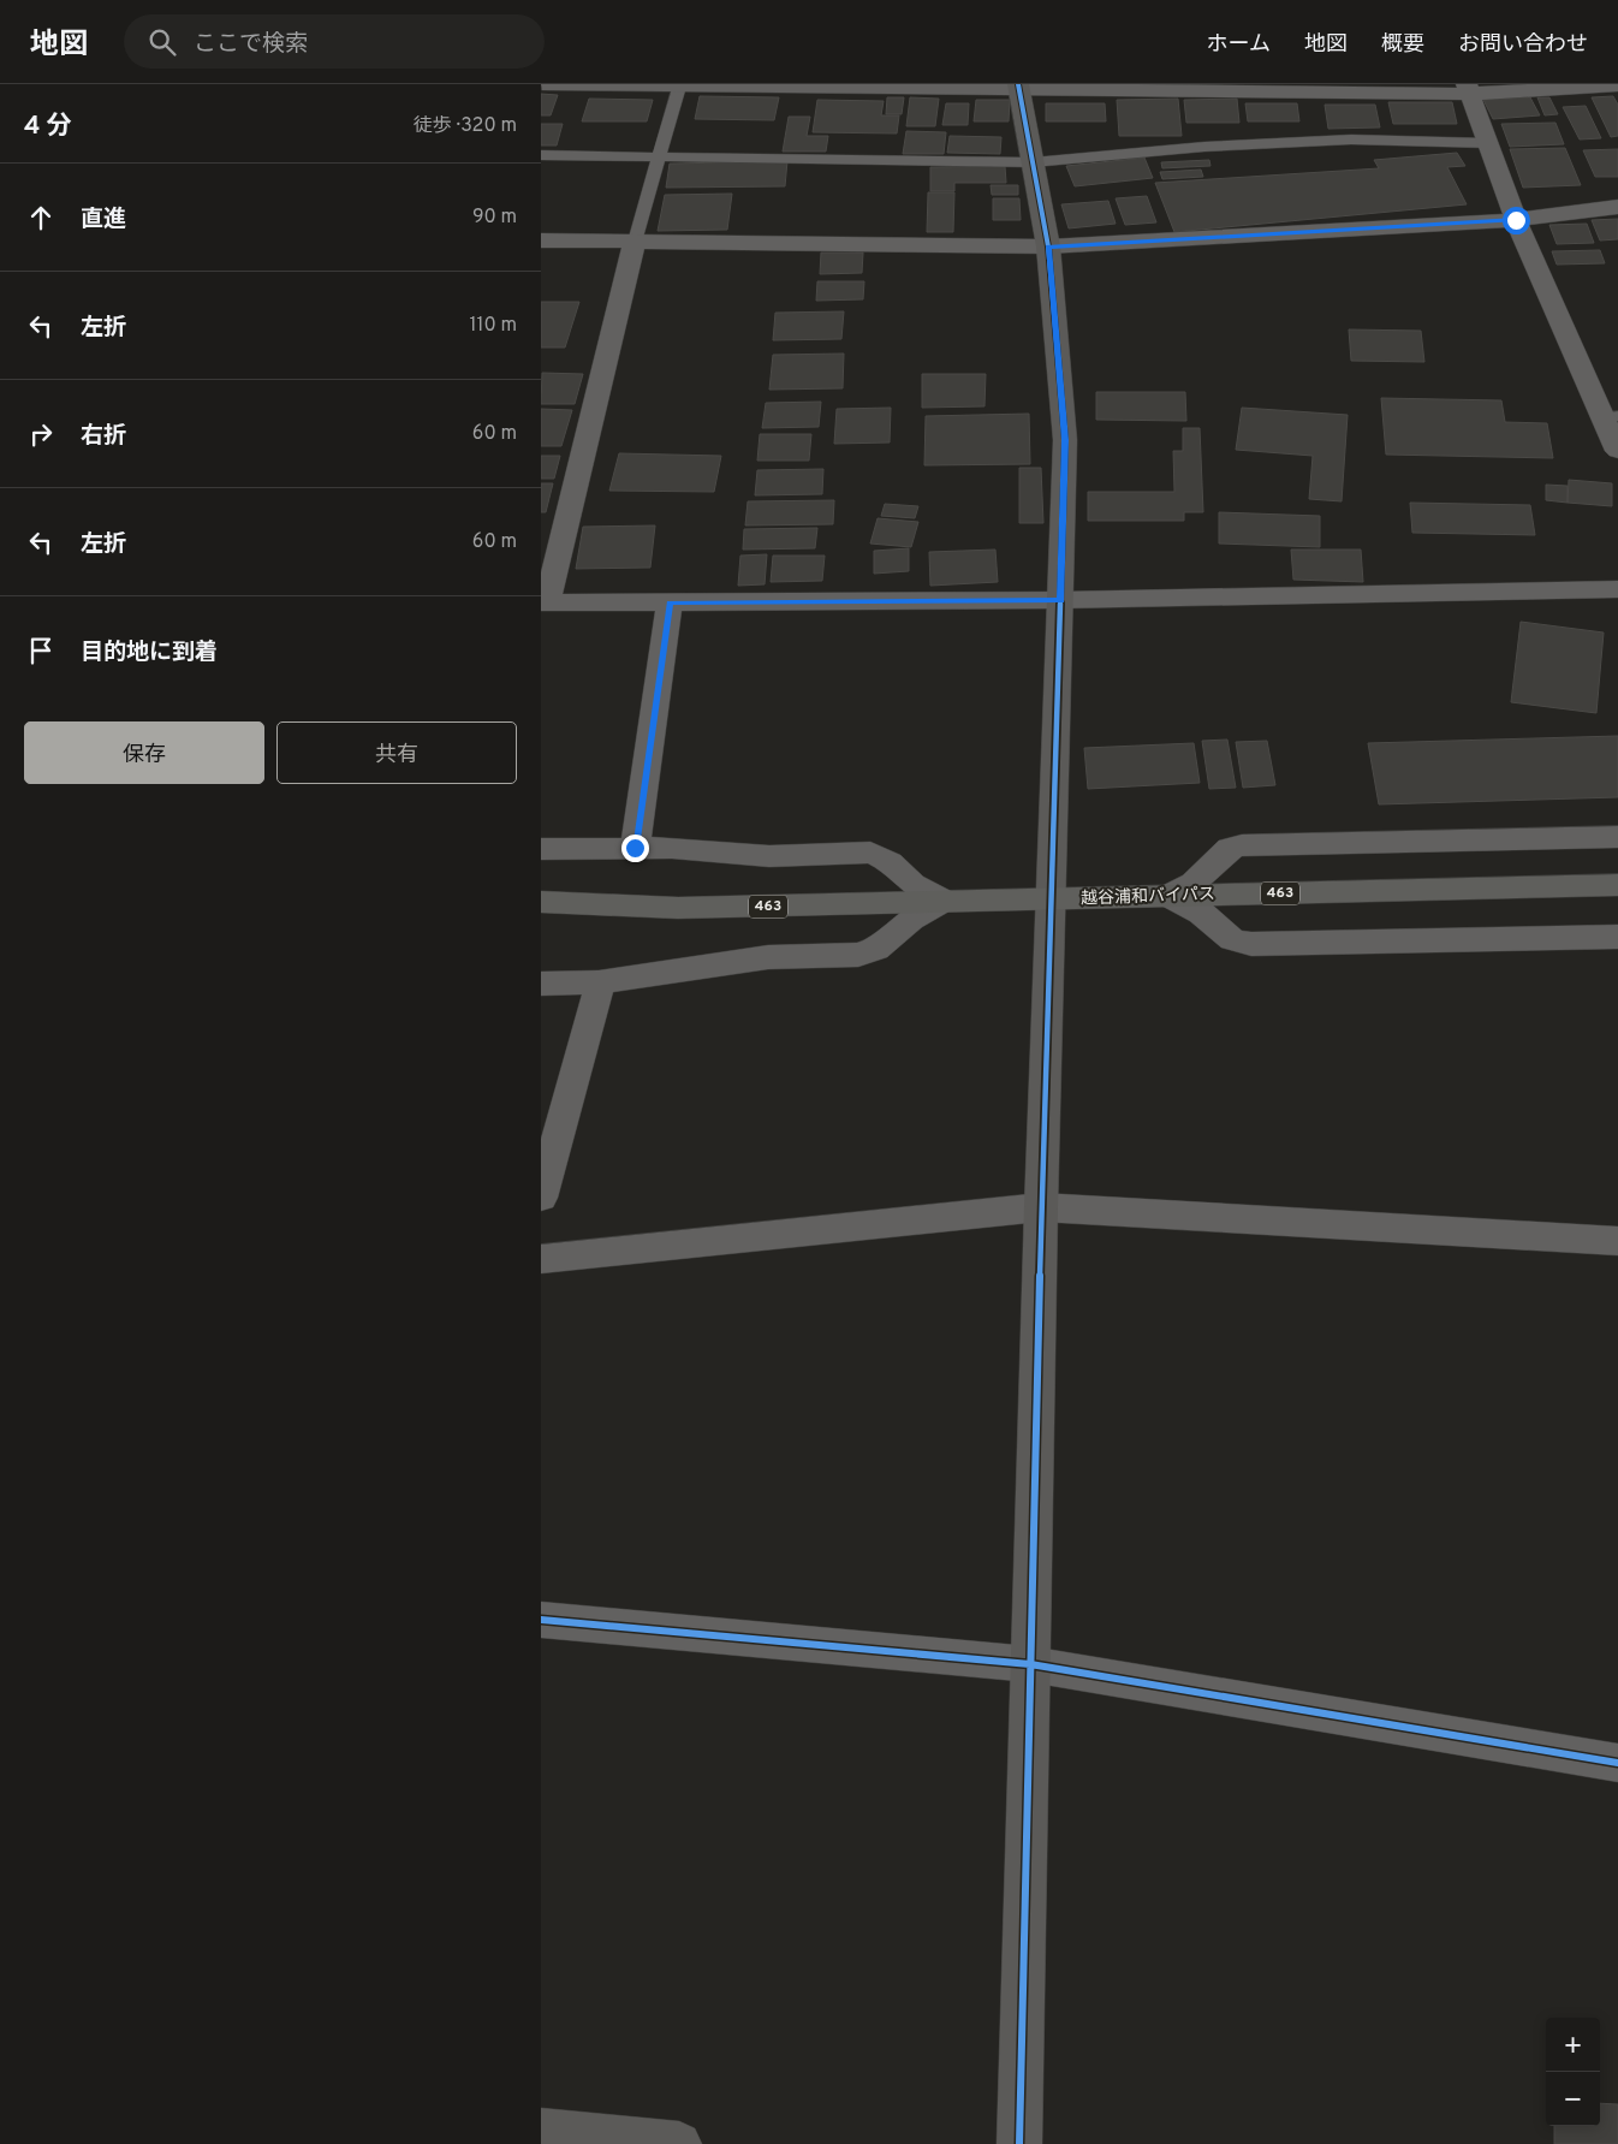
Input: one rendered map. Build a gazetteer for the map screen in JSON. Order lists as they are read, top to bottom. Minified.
{"streets":{"highway":["463","越谷浦和バイパス"]},"page":{"header":"地図","search":"ここで検索","nav":["ホーム","地図","概要","お問い合わせ"],"heading":["4 分","徒歩 · 320 m"],"list":[["直進","90 m"],["左折","110 m"],["右折","60 m"],["左折","60 m"],"目的地に到着"],"buttons":["保存","共有"],"map_buttons":["+","−"]}}
